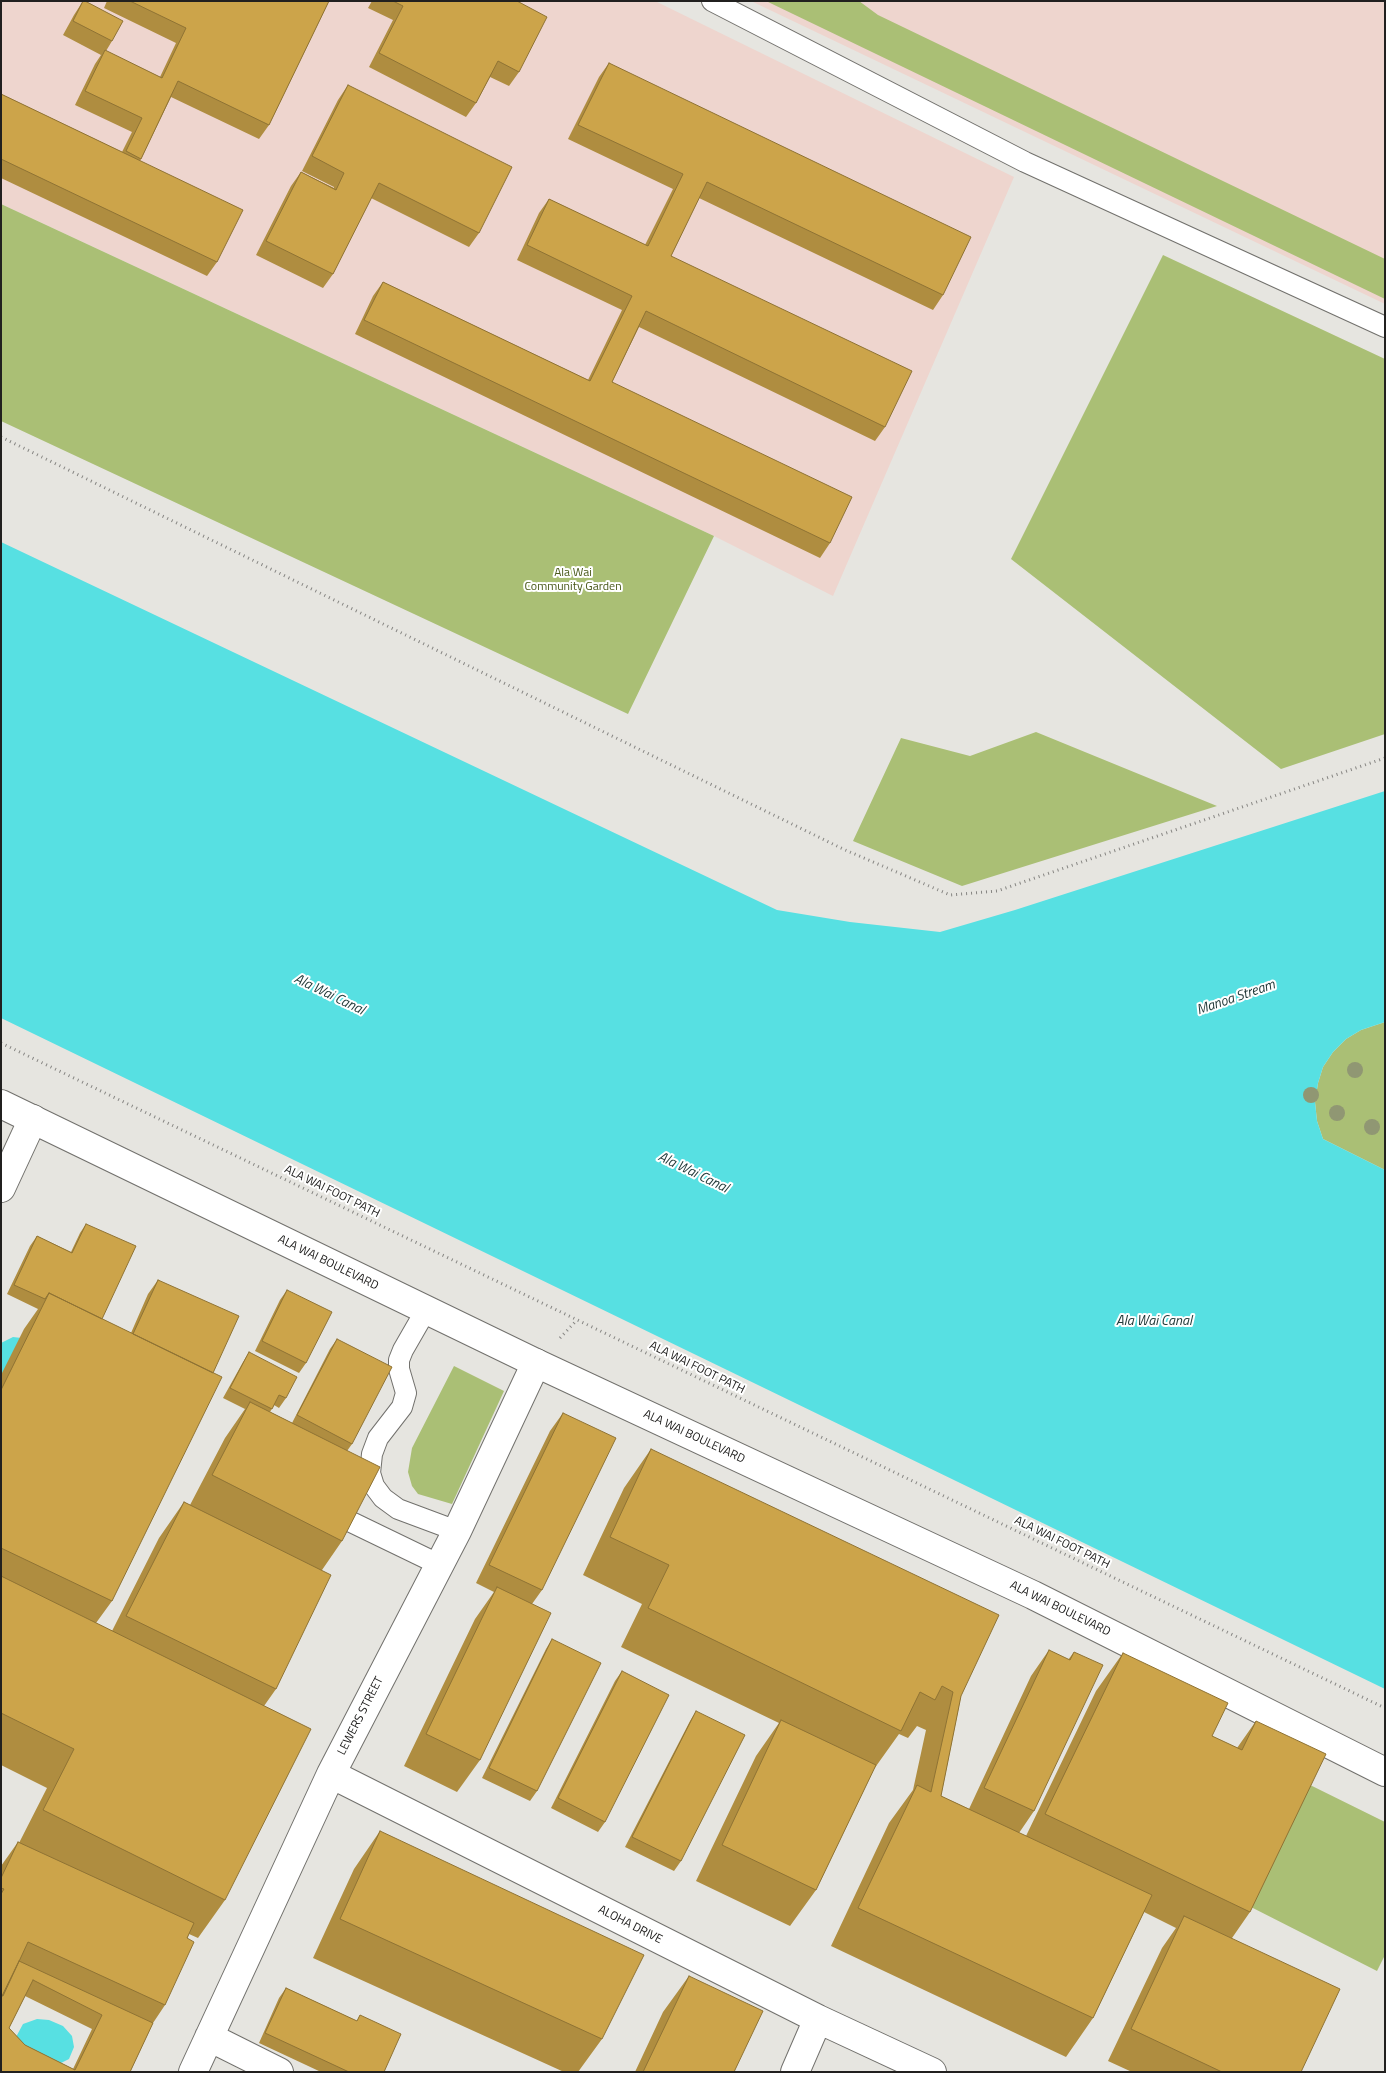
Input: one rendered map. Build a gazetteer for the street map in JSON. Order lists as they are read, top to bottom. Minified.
{"streets":{"street":["ALA WAI BOULEVARD","LEWERS STREET","ALOHA DRIVE"],"path":["ALA WAI FOOT PATH"]},"crossings":[["ALA WAI BOULEVARD","LEWERS STREET"],["LEWERS STREET","ALOHA DRIVE"]],"water":["Ala Wai Canal","Manoa Stream"],"parks":["Ala Wai Community Garden"]}
